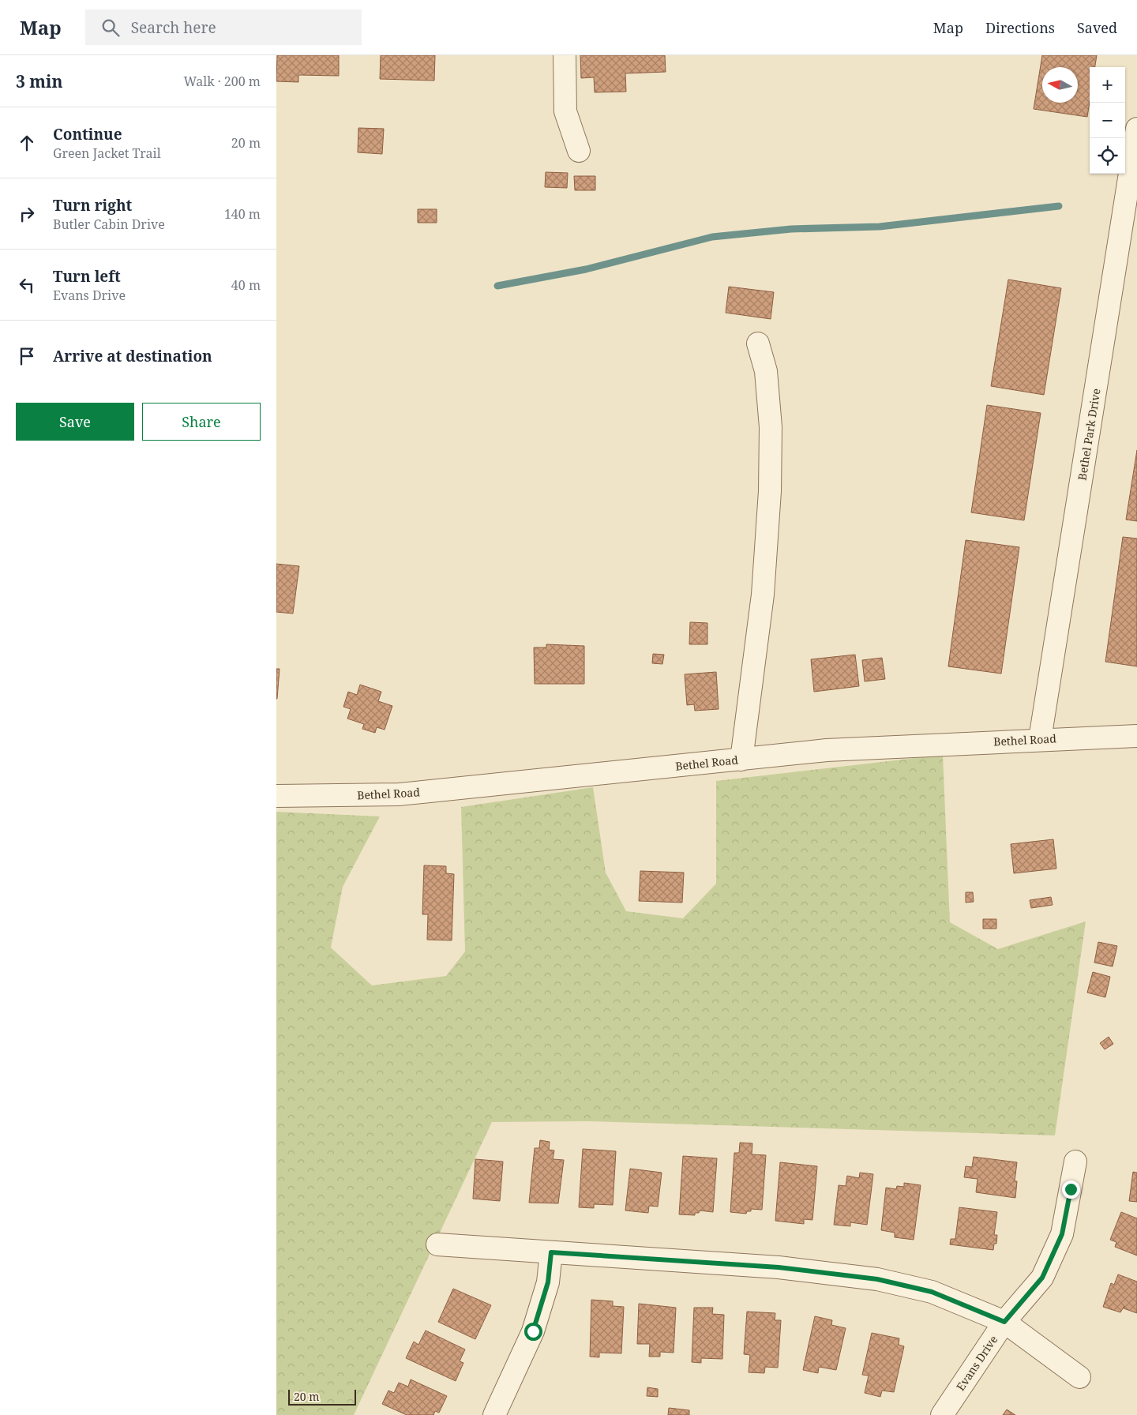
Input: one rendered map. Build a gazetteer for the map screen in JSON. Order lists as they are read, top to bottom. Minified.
{"streets":{"street":["Bethel Park Drive","Bethel Road","Evans Drive"]},"crossings":[["Bethel Park Drive","Bethel Road"]],"scale_bar":"20 m","north":"left","page":{"header":"Map","search":"Search here","nav":["Map","Directions","Saved"],"heading":["3 min","Walk · 200 m"],"map_buttons":["+","−"],"list":[["Continue","Green Jacket Trail","20 m"],["Turn right","Butler Cabin Drive","140 m"],["Turn left","Evans Drive","40 m"],"Arrive at destination"],"buttons":["Save","Share"],"scale":"20 m"}}
